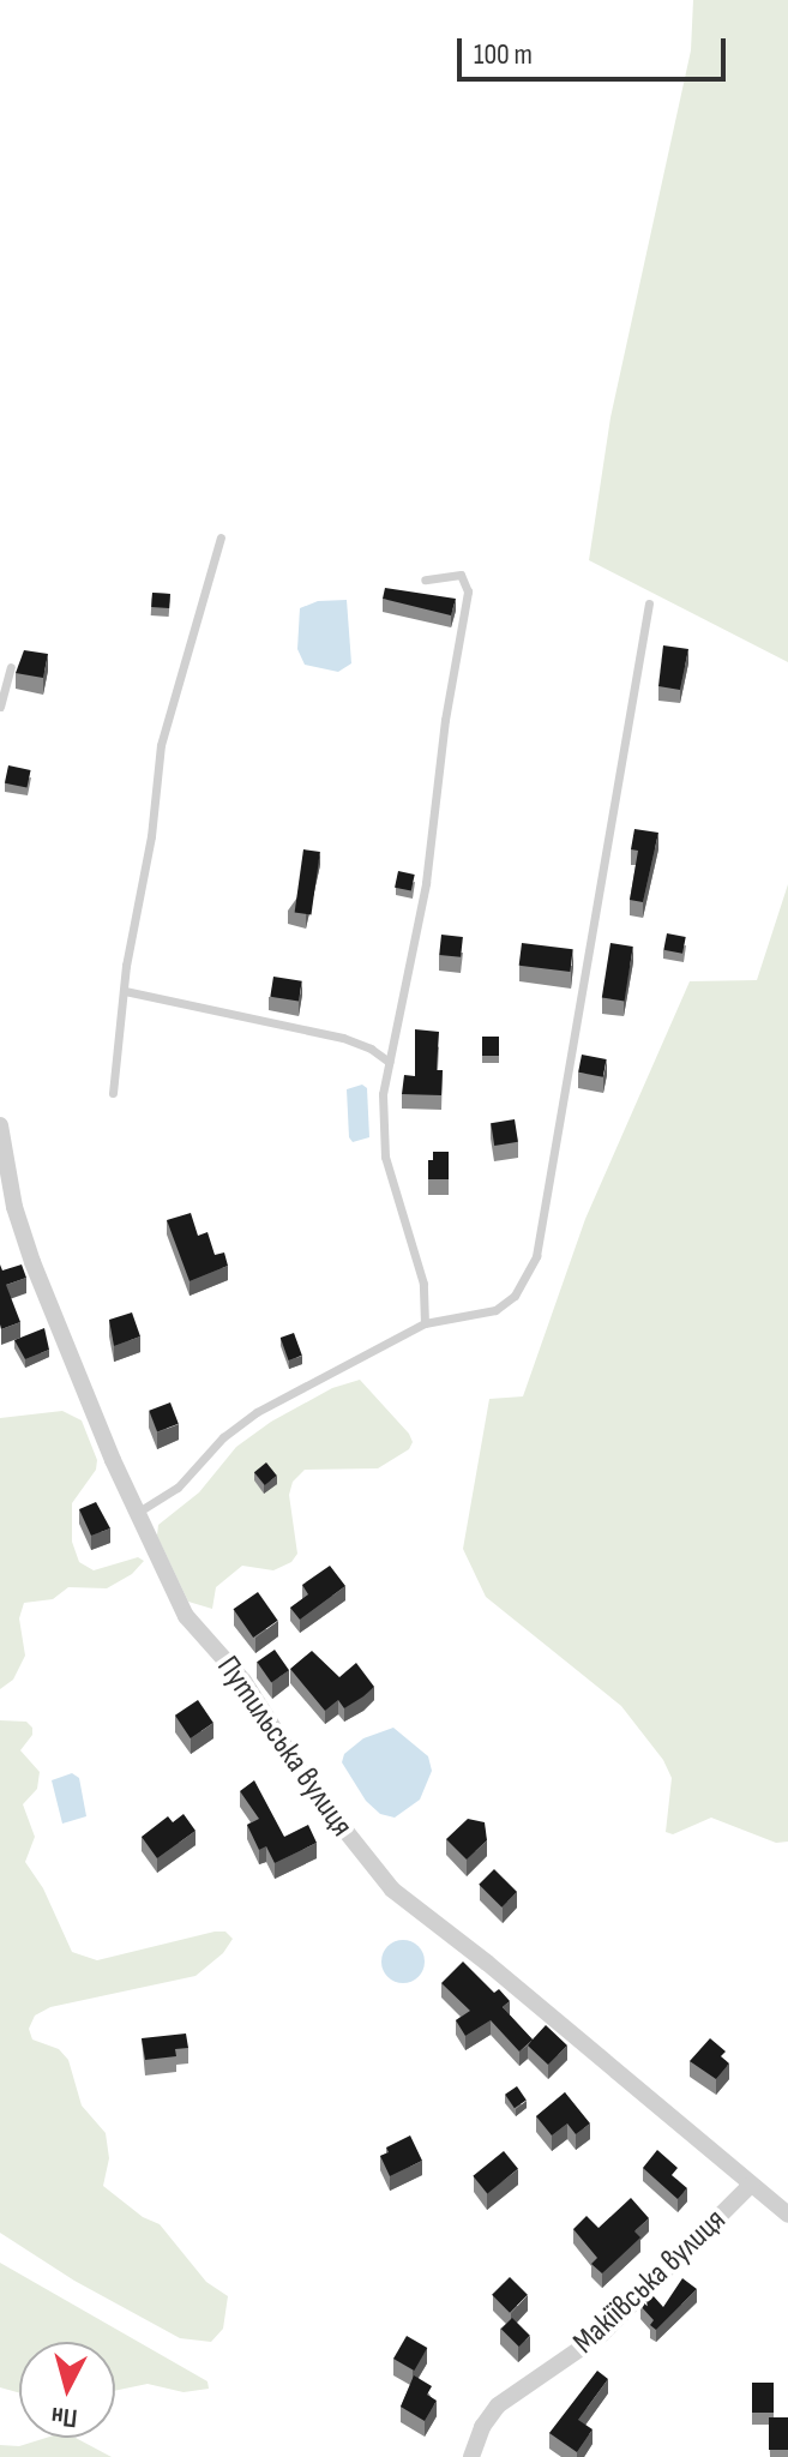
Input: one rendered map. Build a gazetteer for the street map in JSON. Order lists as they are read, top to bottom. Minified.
{"streets":{"street":["Путильська вулиця","Макіївська вулиця"]},"crossings":[["Путильська вулиця","Макіївська вулиця"]],"scale_bar":"100 m","north":"bottom"}
